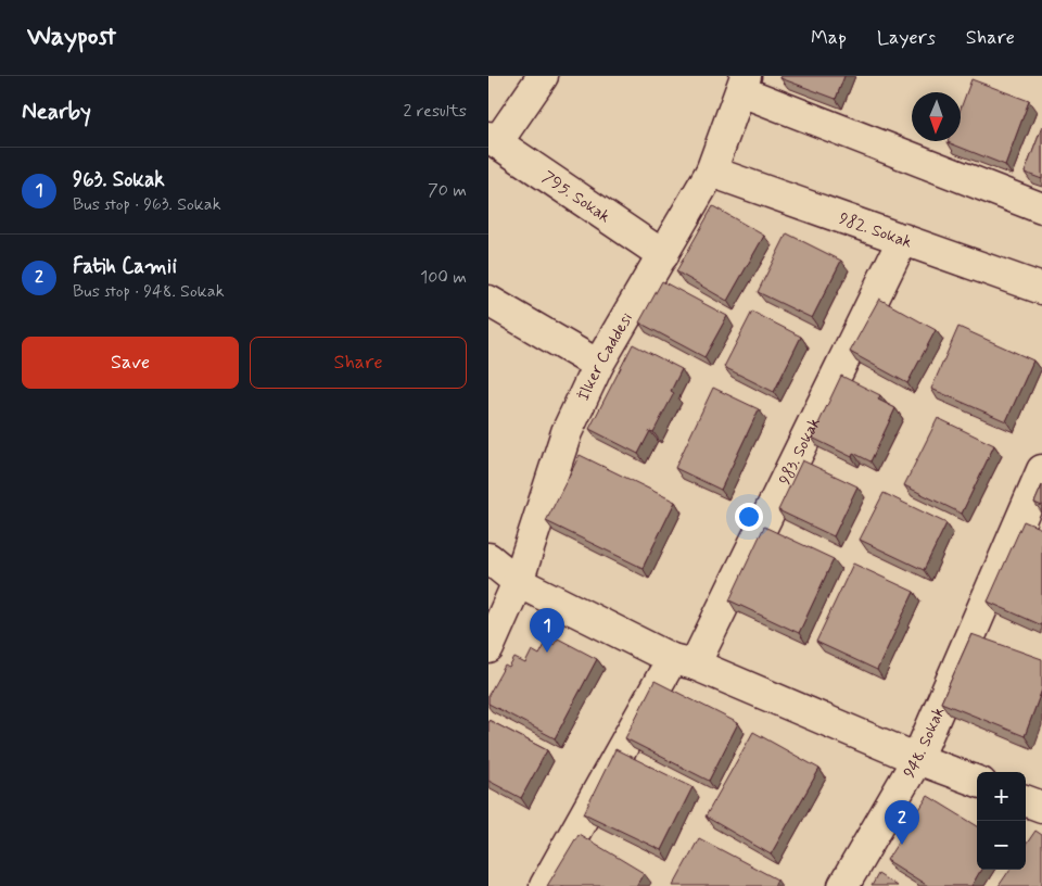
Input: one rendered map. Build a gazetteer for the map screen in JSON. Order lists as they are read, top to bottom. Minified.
{"streets":{"street":["795. Sokak","982. Sokak","İlker Caddesi","983. Sokak","948. Sokak"]},"crossings":[["795. Sokak","İlker Caddesi"],["982. Sokak","İlker Caddesi"],["982. Sokak","983. Sokak"]],"north":"bottom","page":{"header":"Waypost","nav":["Map","Layers","Share"],"heading":["Nearby","2 results"],"list":[{"mark":"1","name":"963. Sokak","note":"Bus stop · 963. Sokak","value":"70 m"},{"mark":"2","name":"Fatih Camii","note":"Bus stop · 948. Sokak","value":"100 m"}],"buttons":["Save","Share"],"pins":["1","2"],"map_buttons":["+","−"]}}
